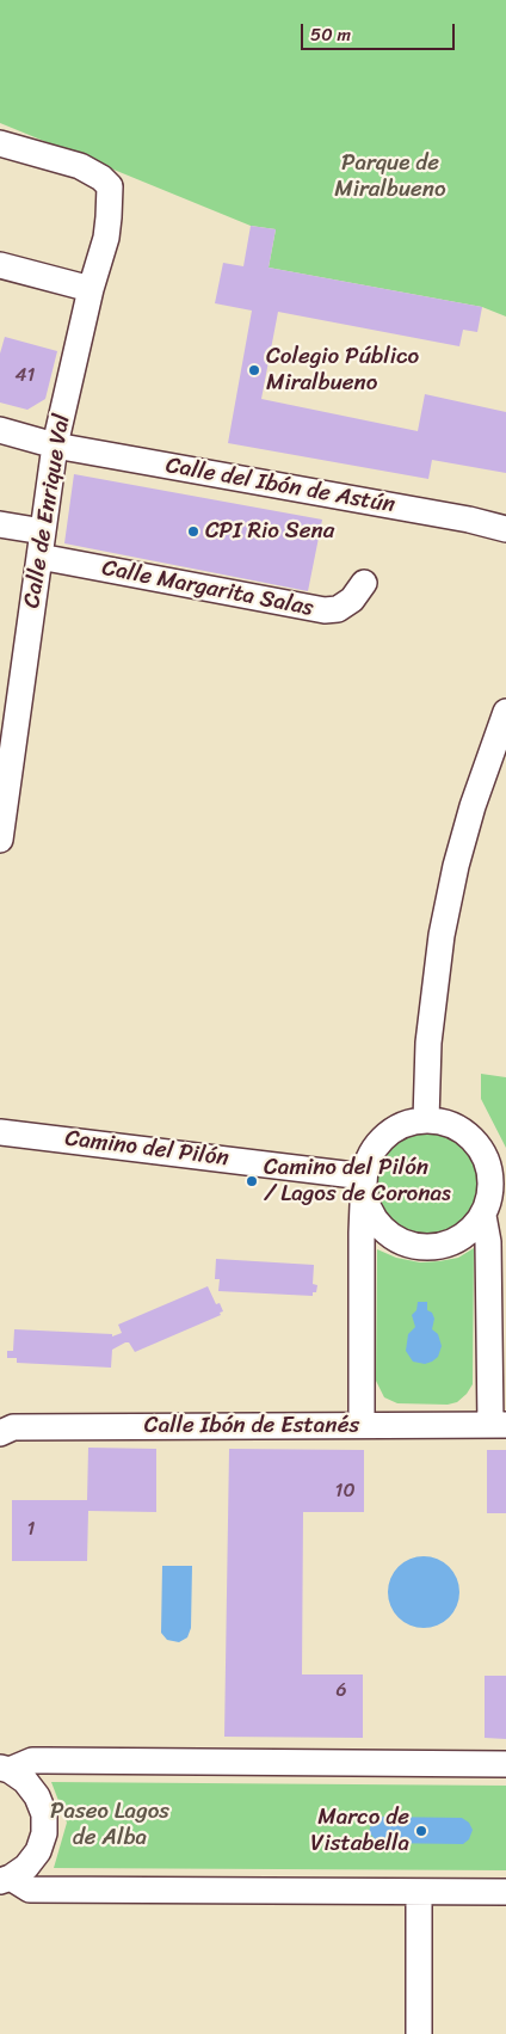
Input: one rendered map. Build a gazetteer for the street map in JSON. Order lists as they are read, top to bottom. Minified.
{"streets":{"street":["Calle del Ibón de Astún","Calle de Enrique Val","Calle Margarita Salas","Camino del Pilón","Calle Ibón de Estanés"]},"crossings":[["Calle del Ibón de Astún","Calle de Enrique Val"],["Calle de Enrique Val","Calle Margarita Salas"]],"parks":["Parque de Miralbueno","Paseo Lagos de Alba"],"places":["Colegio Público Miralbueno","CPI Rio Sena","Camino del Pilón / Lagos de Coronas","Marco de Vistabella"],"house_numbers":["41","10","1","6"],"scale_bar":"50 m"}
